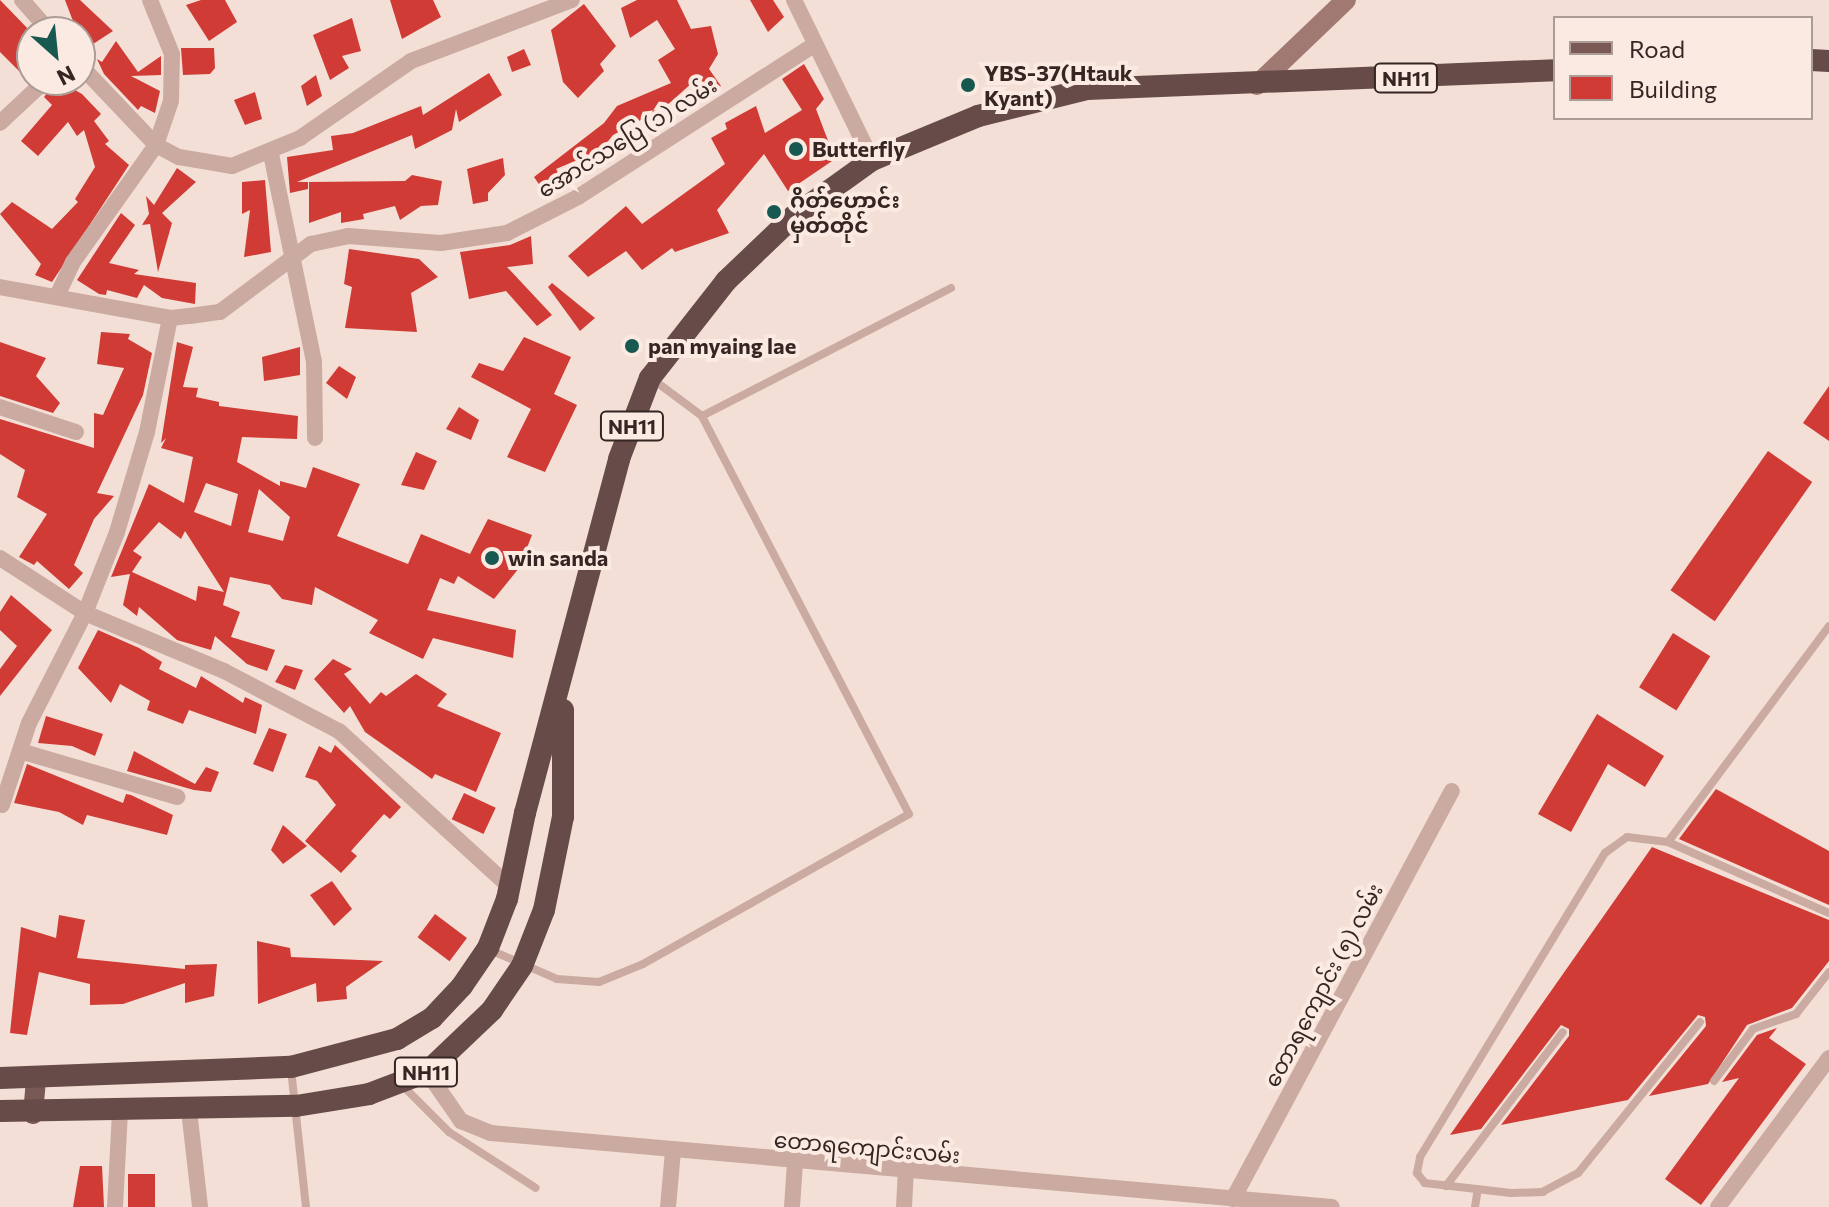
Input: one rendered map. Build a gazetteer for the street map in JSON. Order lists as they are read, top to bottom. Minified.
{"streets":{"highway":["NH11"],"street":["အောင်သပြေ (၁) လမ်း","တောရကျောင်း (၅) လမ်း","တောရကျောင်းလမ်း"]},"crossings":[["NH11","တောရကျောင်းလမ်း"],["တောရကျောင်း (၅) လမ်း","တောရကျောင်းလမ်း"]],"places":["YBS-37(Htauk Kyant)","Butterfly","ဂိတ်ဟောင်း မှတ်တိုင်","pan myaing lae","win sanda"],"legend":["Road","Building"],"north":"bottom right"}
